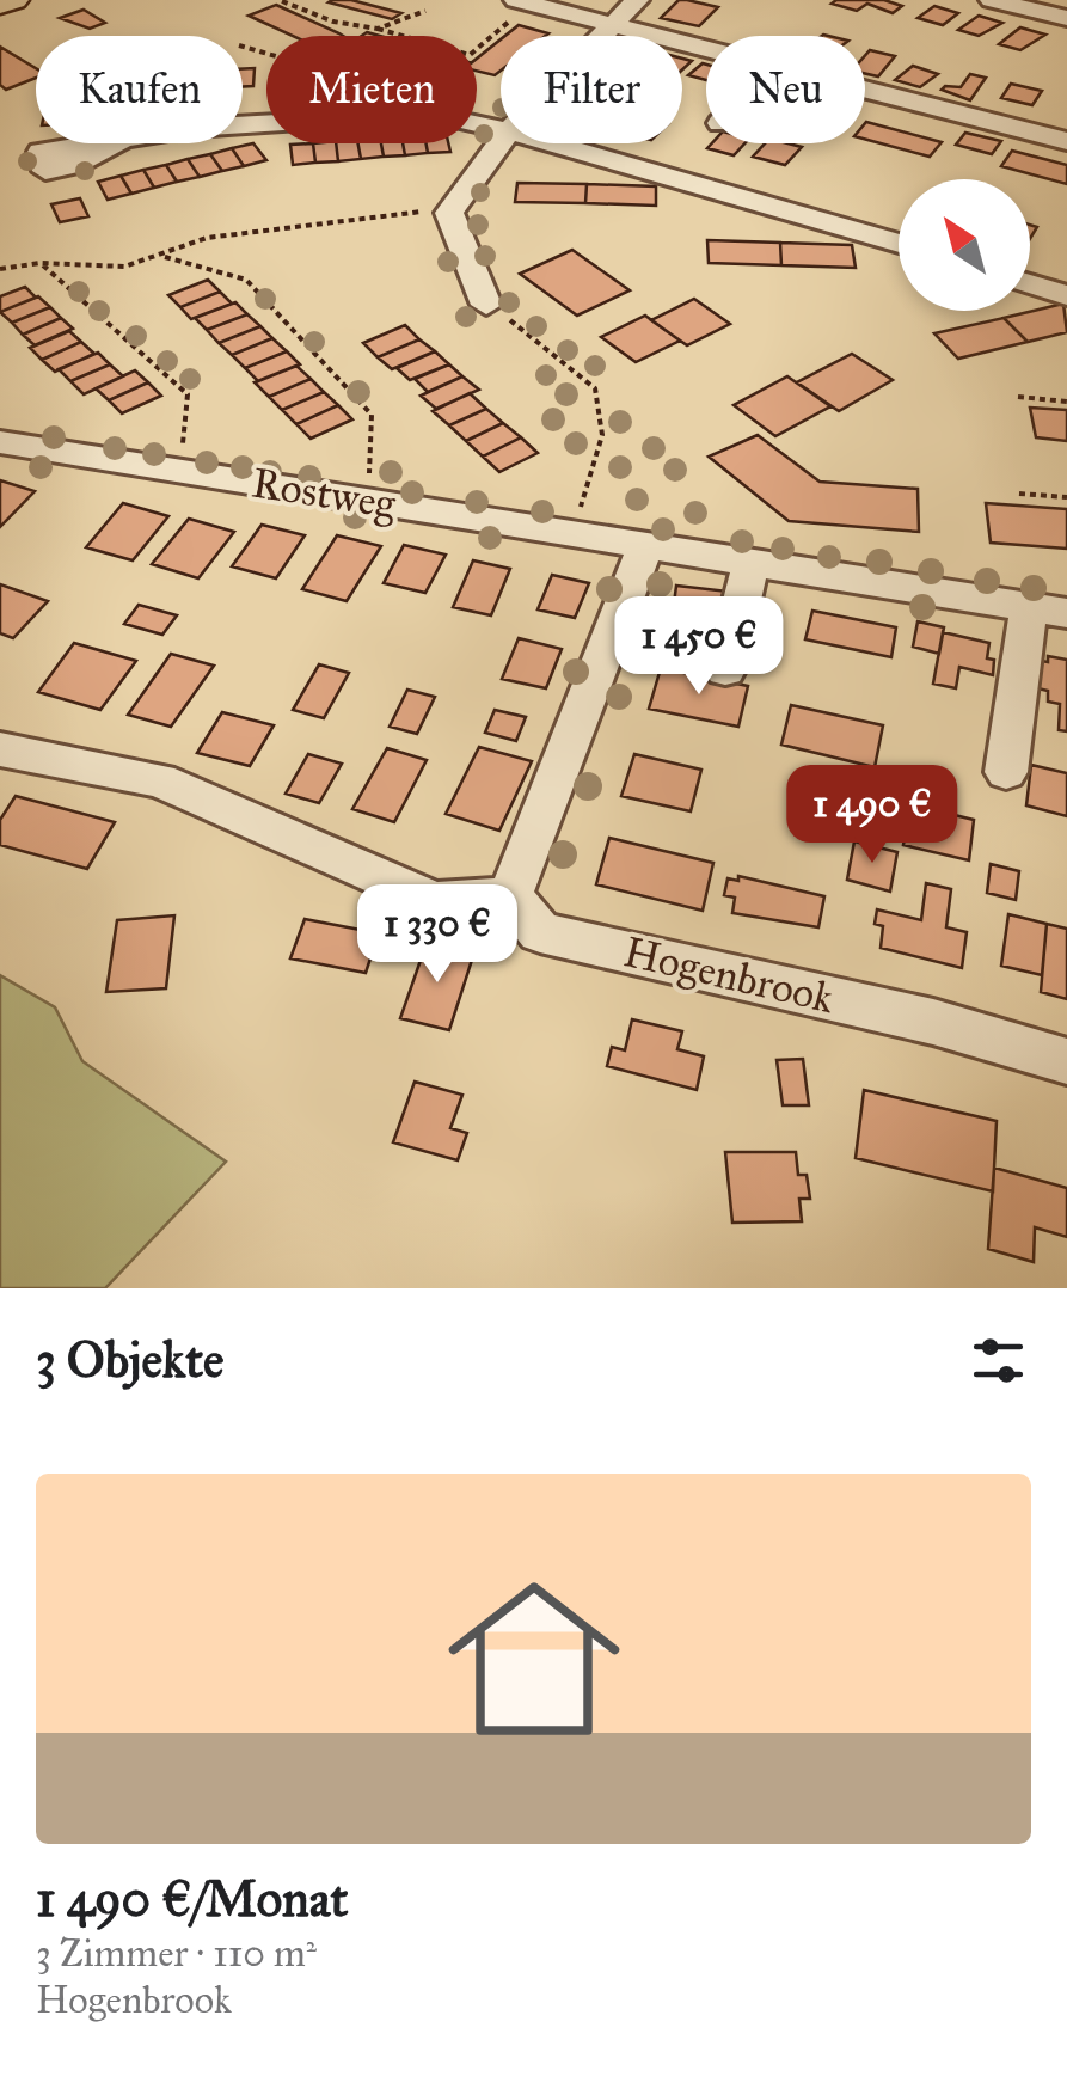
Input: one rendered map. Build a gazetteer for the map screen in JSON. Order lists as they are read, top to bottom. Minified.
{"streets":{"street":["Rostweg","Hogenbrook"]},"north":"top left","page":{"chip":["Kaufen","Mieten","Filter","Neu"],"price":["1 450 €","1 490 €","1 330 €"],"heading":"3 Objekte","list":[{"name":"1 490 €/Monat","note":"3 Zimmer · 110 m² · Hogenbrook"}]}}
